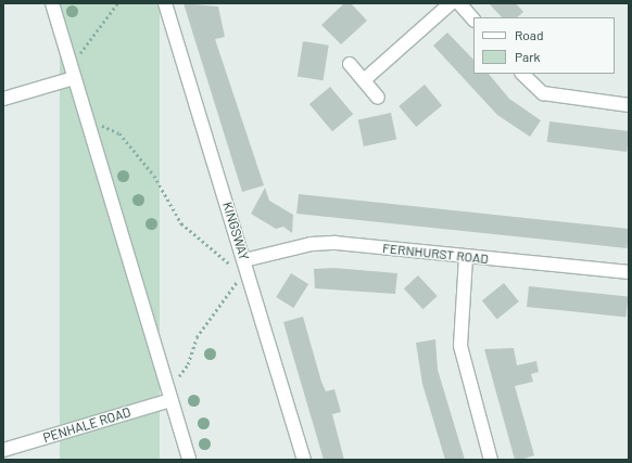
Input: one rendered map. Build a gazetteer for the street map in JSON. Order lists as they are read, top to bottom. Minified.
{"streets":{"street":["KINGSWAY","FERNHURST ROAD","PENHALE ROAD"]},"crossings":[["KINGSWAY","FERNHURST ROAD"]],"legend":["Road","Park"]}
